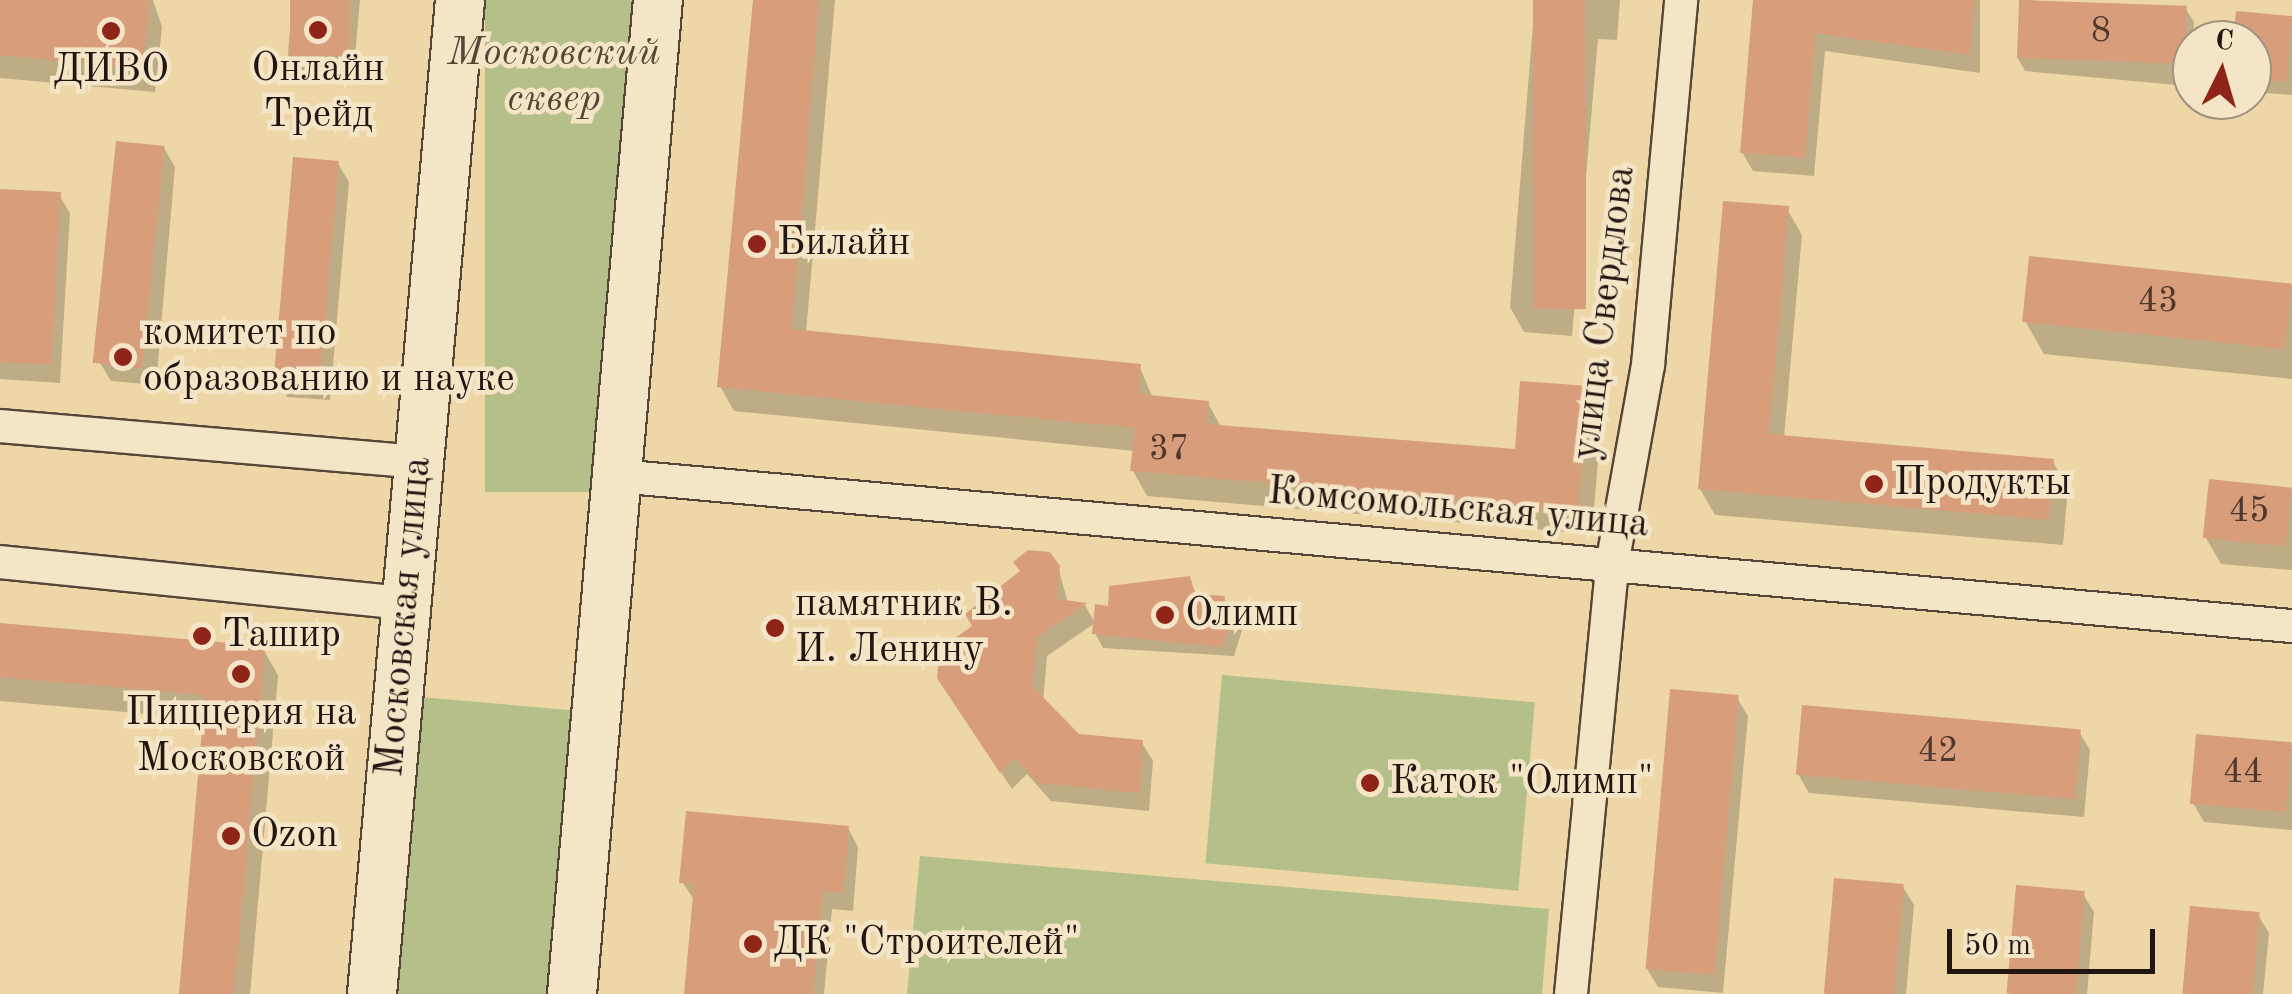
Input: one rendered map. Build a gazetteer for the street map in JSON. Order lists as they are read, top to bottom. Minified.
{"streets":{"main road":["Московская улица"],"street":["улица Свердлова","Комсомольская улица"]},"crossings":[["улица Свердлова","Комсомольская улица"]],"parks":["Московский сквер"],"places":["Онлайн Трейд","ДИВО","Билайн","комитет по образованию и науке","Продукты","Олимп","памятник В. И. Ленину","Ташир","Пиццерия на Московской","Каток \"Олимп\"","Ozon","ДК \"Строителей\""],"house_numbers":["8","43","37","45","42","44"],"scale_bar":"50 m","north":"top"}
